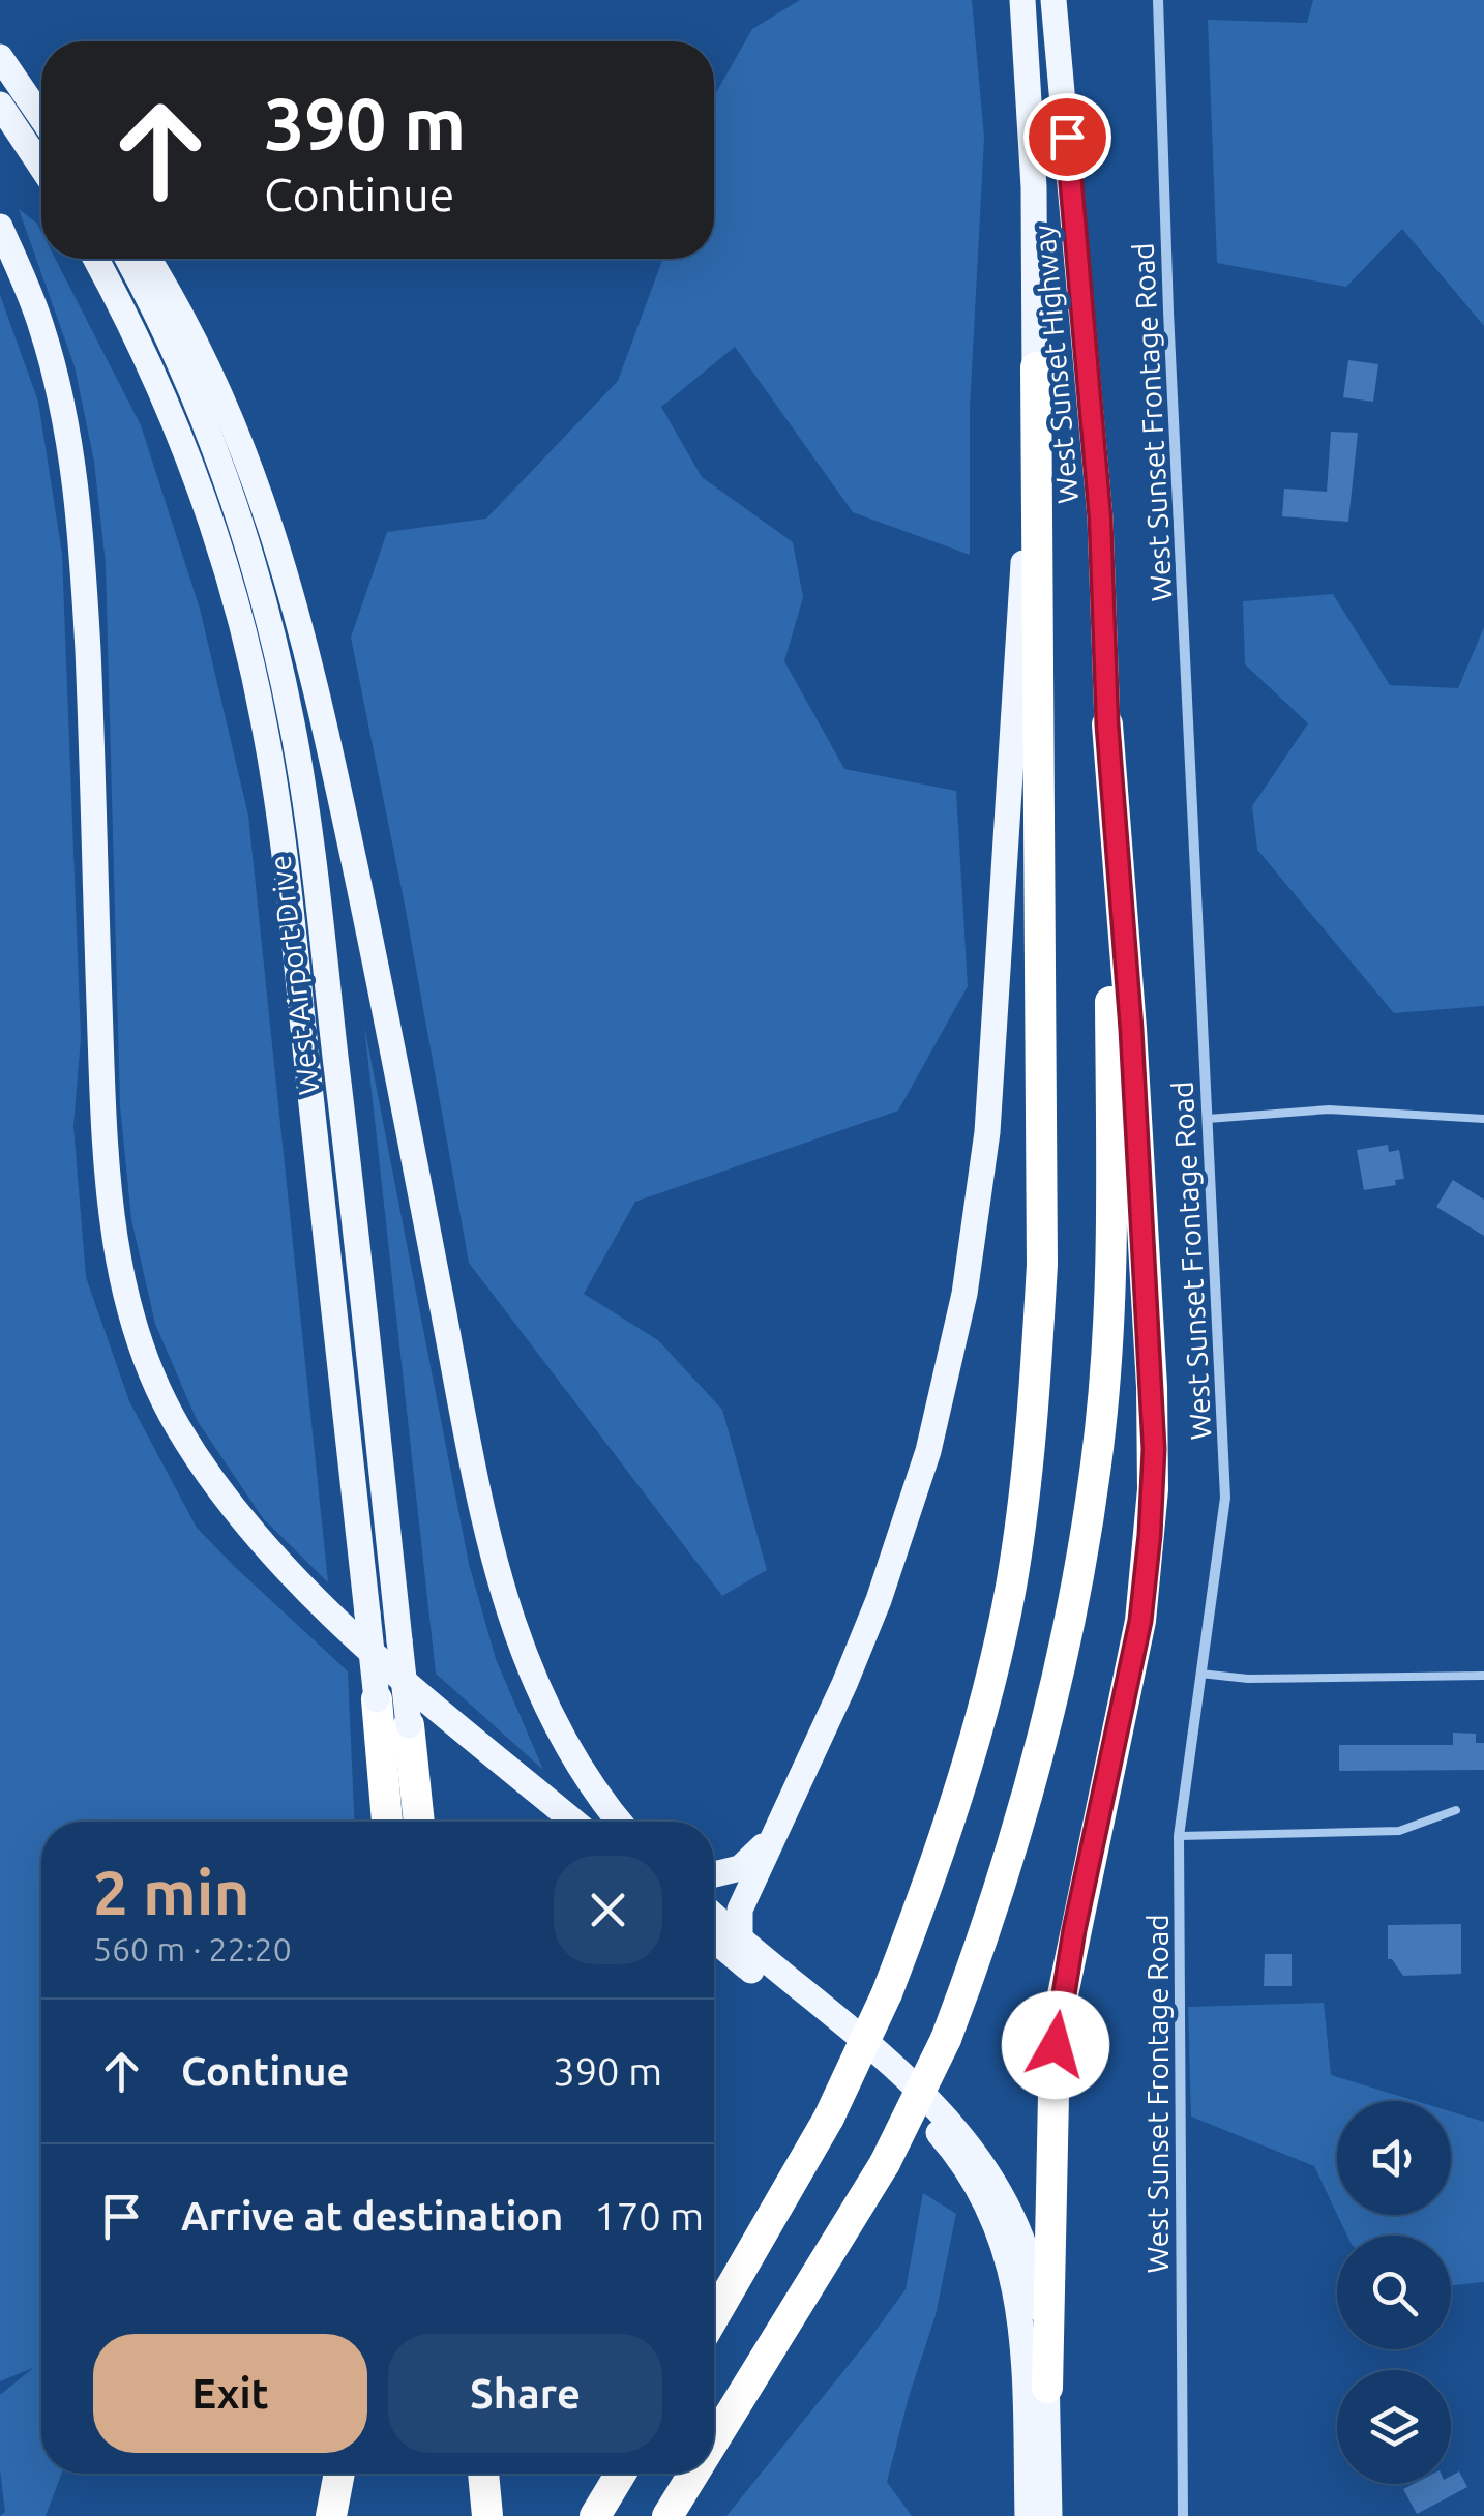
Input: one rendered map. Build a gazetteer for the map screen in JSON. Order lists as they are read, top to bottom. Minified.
{"streets":{"main road":["West Sunset Highway","West Airport Drive"],"street":["West Sunset Frontage Road"]},"page":{"turn":["390 m","Continue"],"heading":["2 min","560 m · 22:20"],"list":[{"name":"Continue","value":"390 m"},{"name":"Arrive at destination","value":"170 m"}],"buttons":["Exit","Share"]}}
